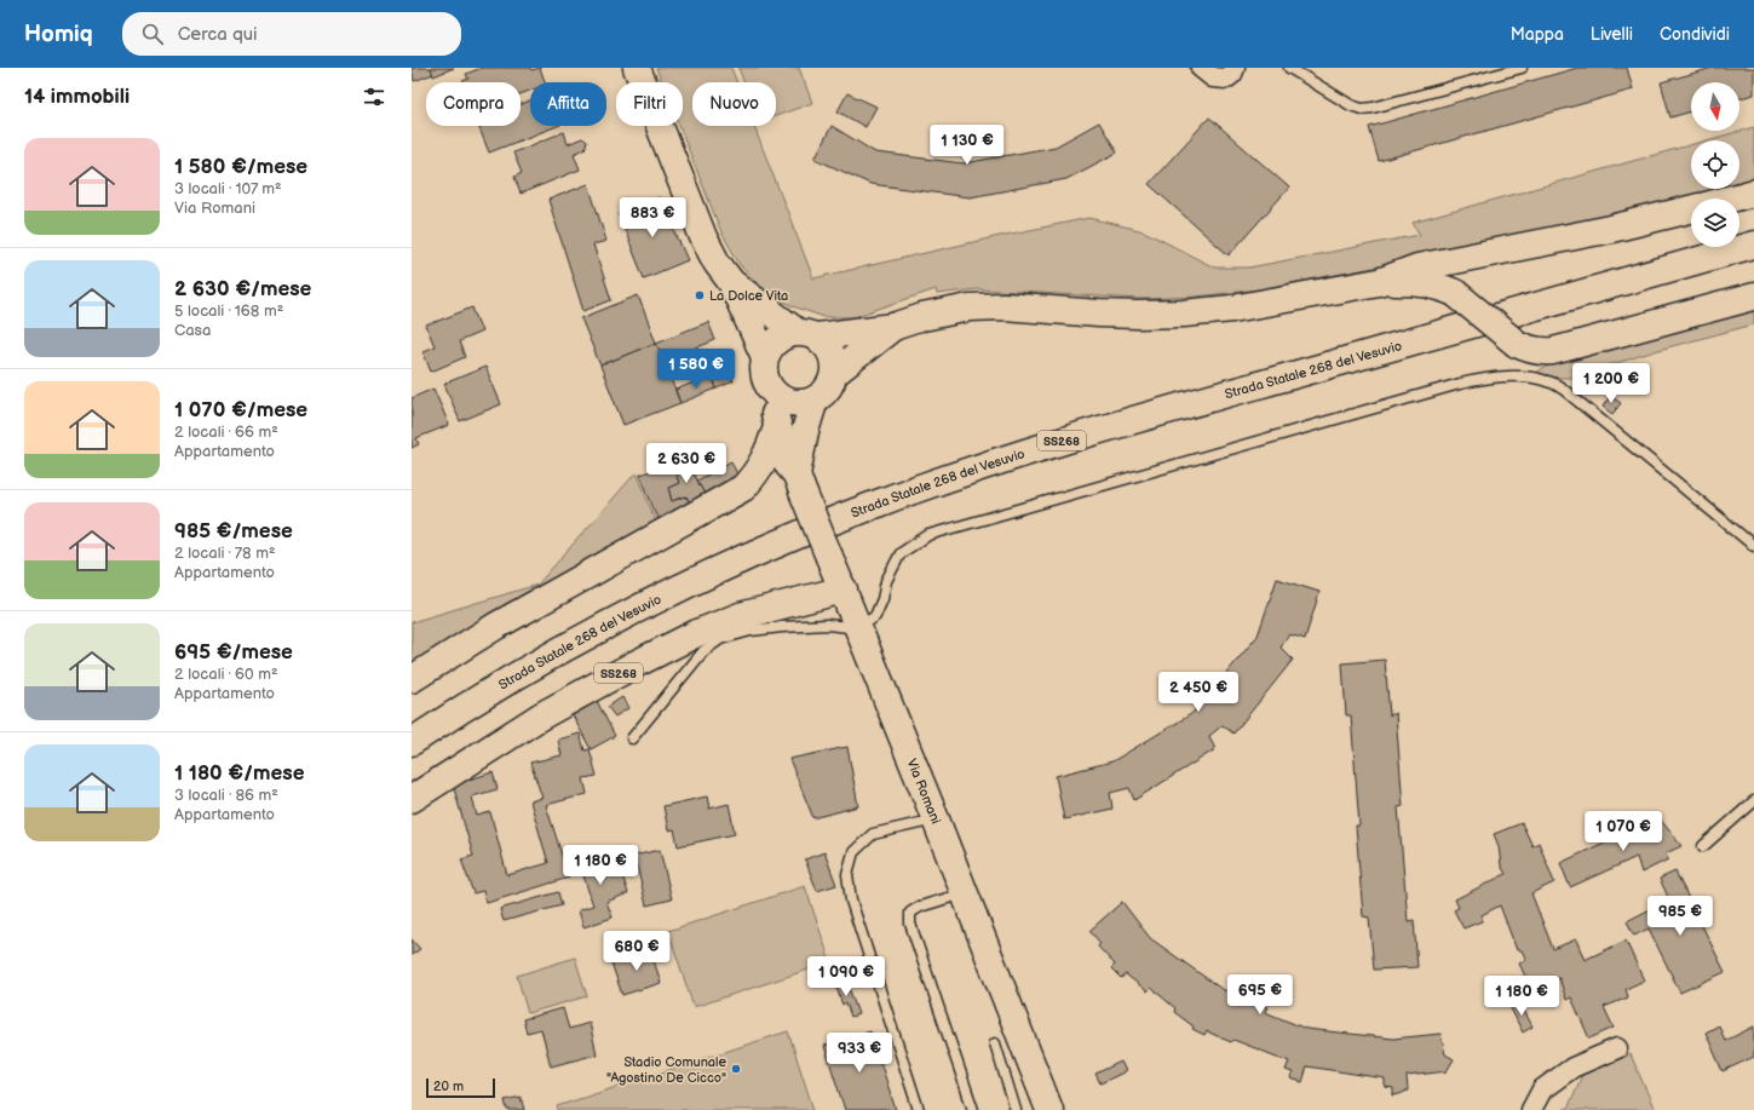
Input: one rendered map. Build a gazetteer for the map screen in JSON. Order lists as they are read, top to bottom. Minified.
{"streets":{"main road":["Strada Statale 268 del Vesuvio","SS268","Via Romani"]},"crossings":[["SS268","Via Romani"]],"places":["La Dolce Vita","Stadio Comunale \"Agostino De Cicco\""],"scale_bar":"20 m","north":"bottom","page":{"header":"Homiq","search":"Cerca qui","nav":["Mappa","Livelli","Condividi"],"heading":"14 immobili","chip":["Compra","Affitta","Filtri","Nuovo"],"price":["1 130 €","883 €","1 580 €","1 200 €","2 630 €","2 450 €","1 070 €","1 180 €","985 €","680 €","1 090 €","695 €","1 180 €","933 €"],"list":[{"name":"1 580 €/mese","note":"3 locali · 107 m² · Via Romani"},{"name":"2 630 €/mese","note":"5 locali · 168 m² · Casa"},{"name":"1 070 €/mese","note":"2 locali · 66 m² · Appartamento"},{"name":"985 €/mese","note":"2 locali · 78 m² · Appartamento"},{"name":"695 €/mese","note":"2 locali · 60 m² · Appartamento"},{"name":"1 180 €/mese","note":"3 locali · 86 m² · Appartamento"}],"scale":"20 m"}}
